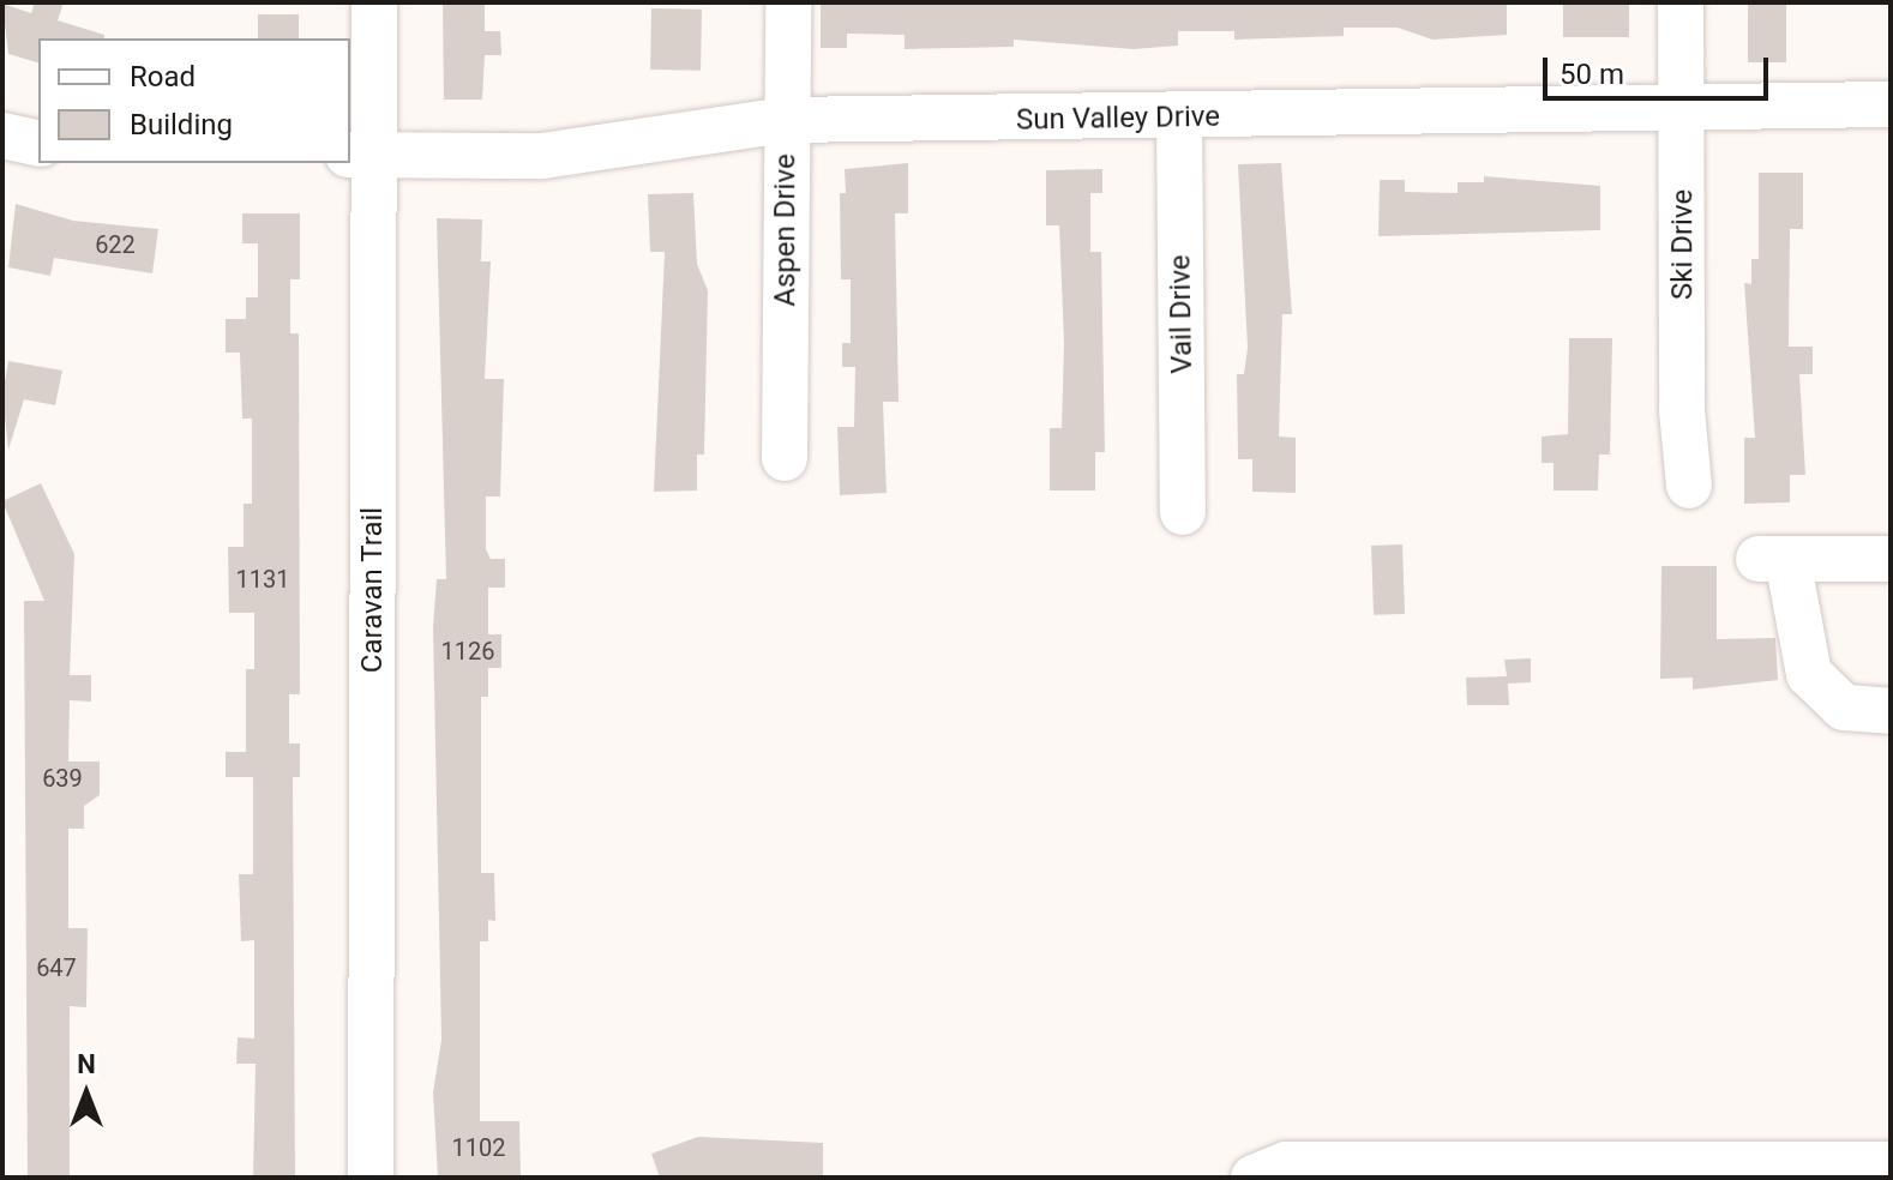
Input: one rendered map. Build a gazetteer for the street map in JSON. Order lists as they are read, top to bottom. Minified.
{"streets":{"street":["Sun Valley Drive","Aspen Drive","Ski Drive","Vail Drive","Caravan Trail"]},"crossings":[["Sun Valley Drive","Aspen Drive"],["Sun Valley Drive","Ski Drive"],["Sun Valley Drive","Vail Drive"],["Sun Valley Drive","Caravan Trail"]],"house_numbers":["622","1131","1126","639","647","1102"],"legend":["Road","Building"],"scale_bar":"50 m","north":"top"}
